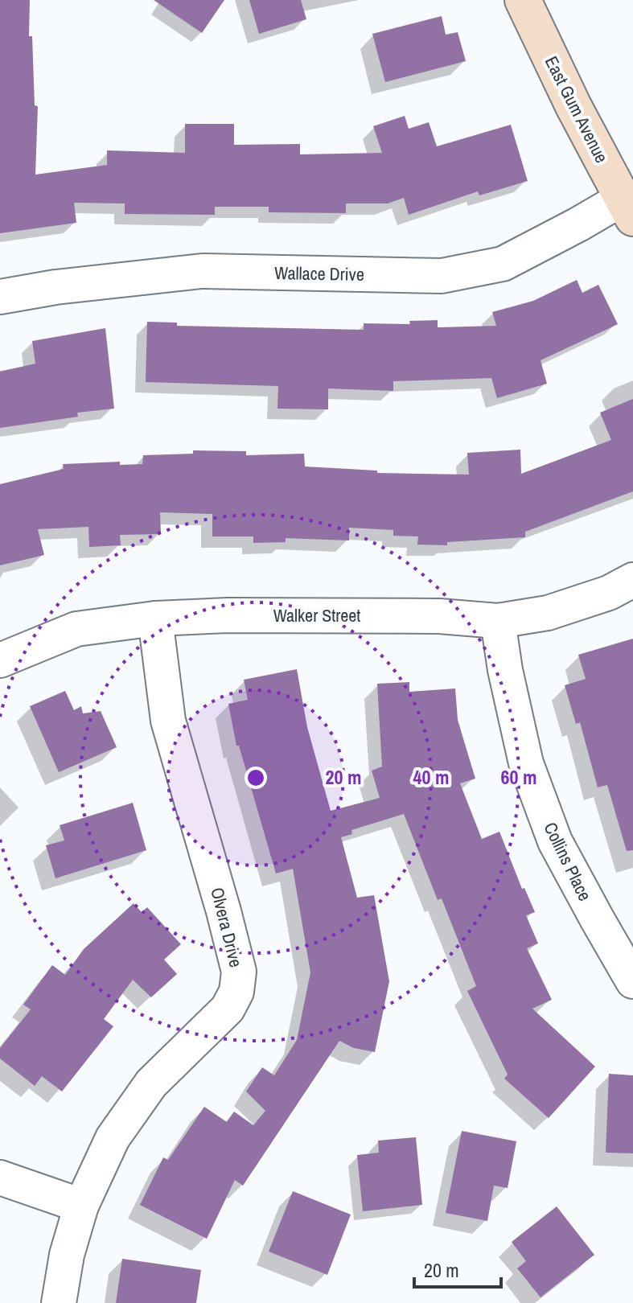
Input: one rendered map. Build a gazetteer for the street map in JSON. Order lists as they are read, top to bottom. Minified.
{"streets":{"street":["East Gum Avenue","Wallace Drive","Walker Street","Collins Place","Olvera Drive"]},"crossings":[["East Gum Avenue","Wallace Drive"],["Walker Street","Collins Place"],["Walker Street","Olvera Drive"]],"scale_bar":"20 m","rings":["20 m","40 m","60 m"]}
